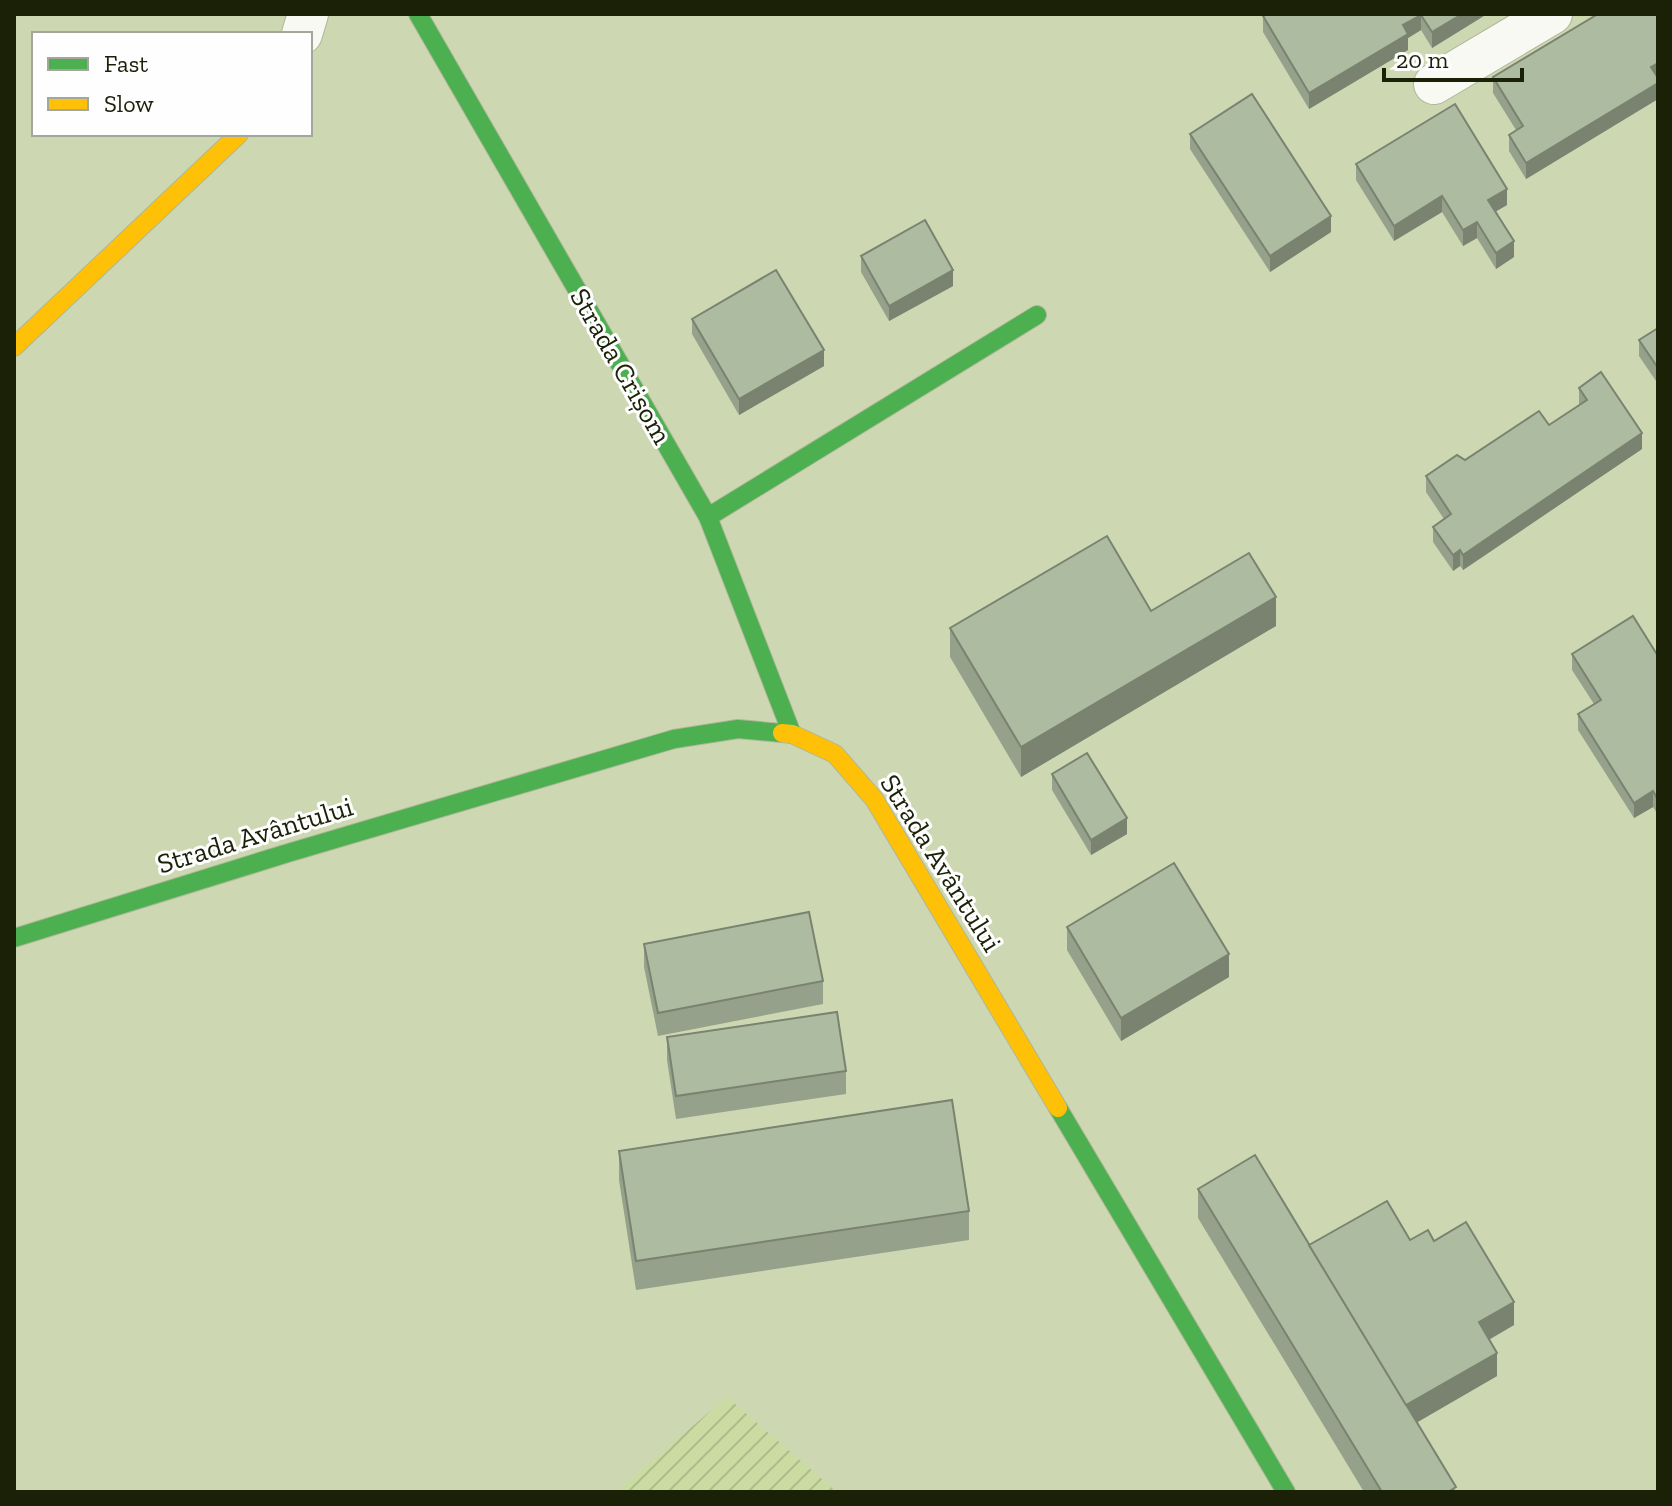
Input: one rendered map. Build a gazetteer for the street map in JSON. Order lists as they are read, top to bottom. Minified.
{"streets":{"main road":["Strada Crișom","Strada Avântului"]},"crossings":[["Strada Crișom","Strada Avântului"]],"legend":["Fast","Slow"],"scale_bar":"20 m"}
